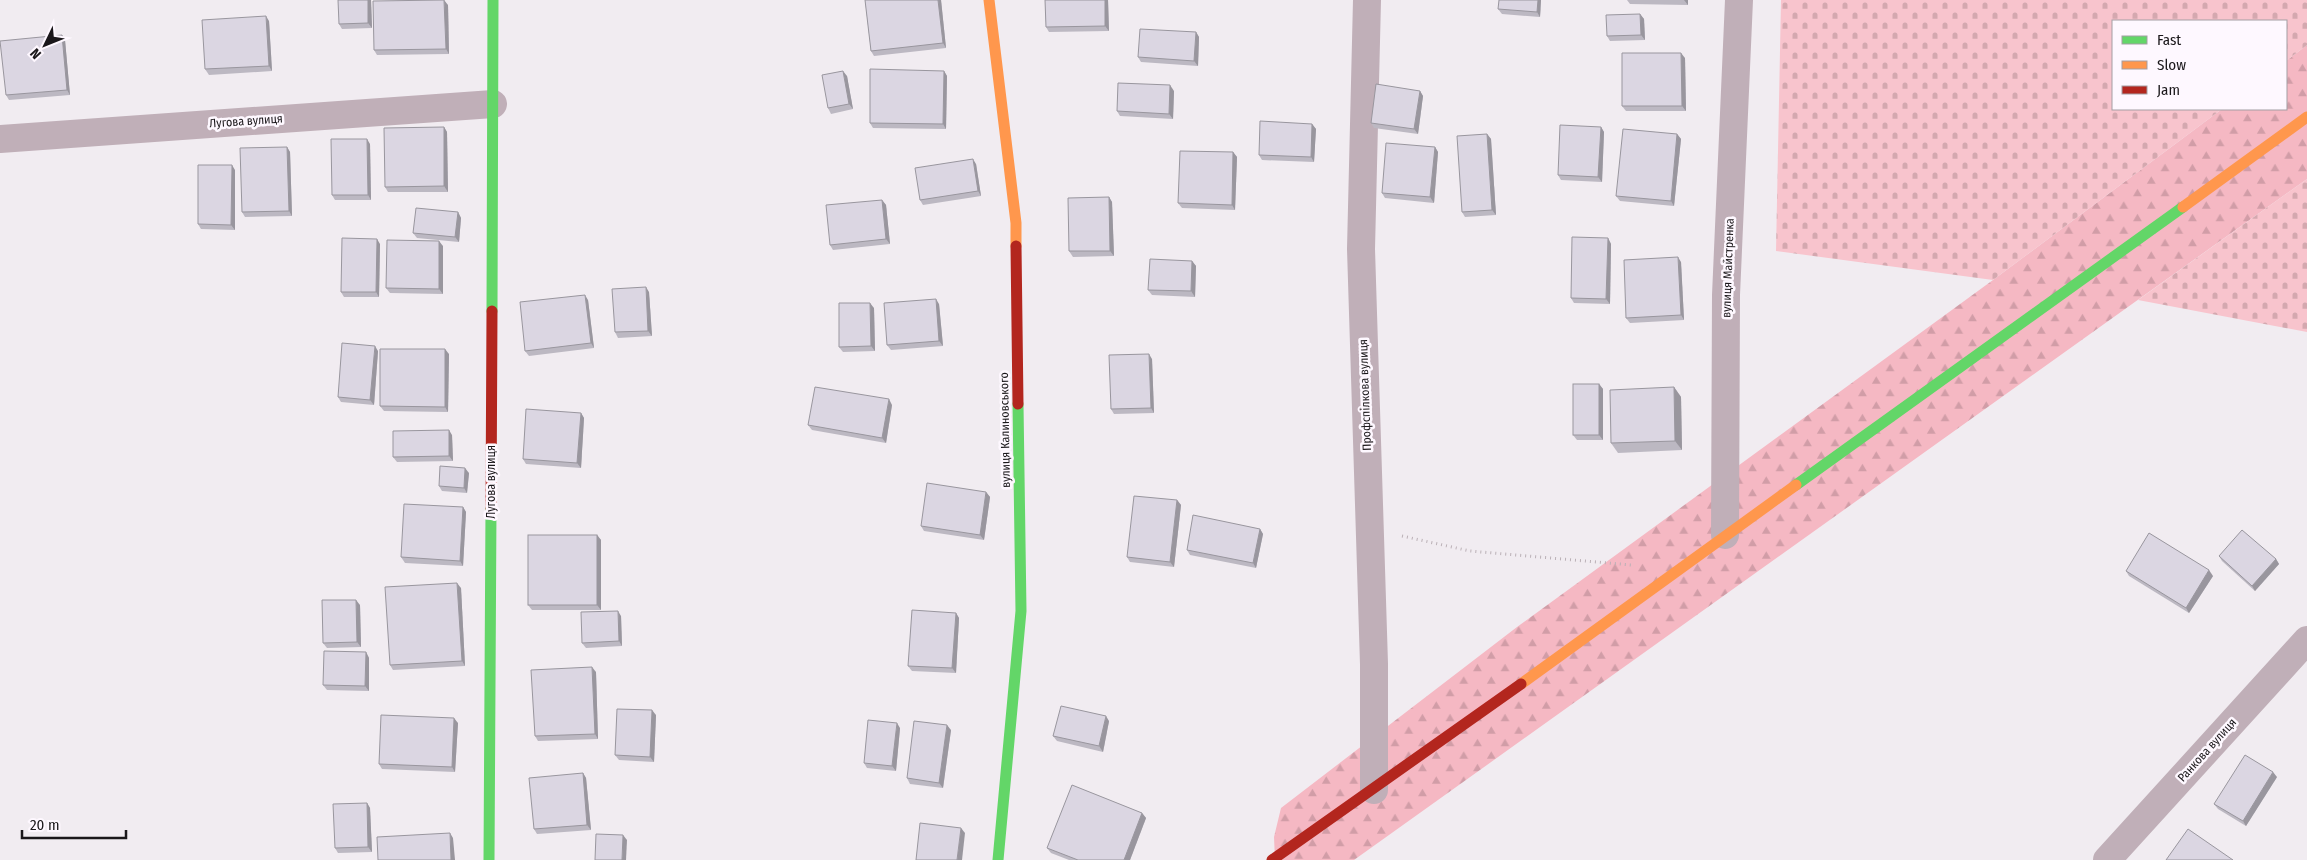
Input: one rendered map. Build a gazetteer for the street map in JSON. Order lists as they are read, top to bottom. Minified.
{"streets":{"street":["Лугова вулиця","вулиця Майстренка","Профспілкова вулиця","вулиця Калиновського","Ранкова вулиця"]},"legend":["Fast","Slow","Jam"],"scale_bar":"20 m","north":"bottom left"}
